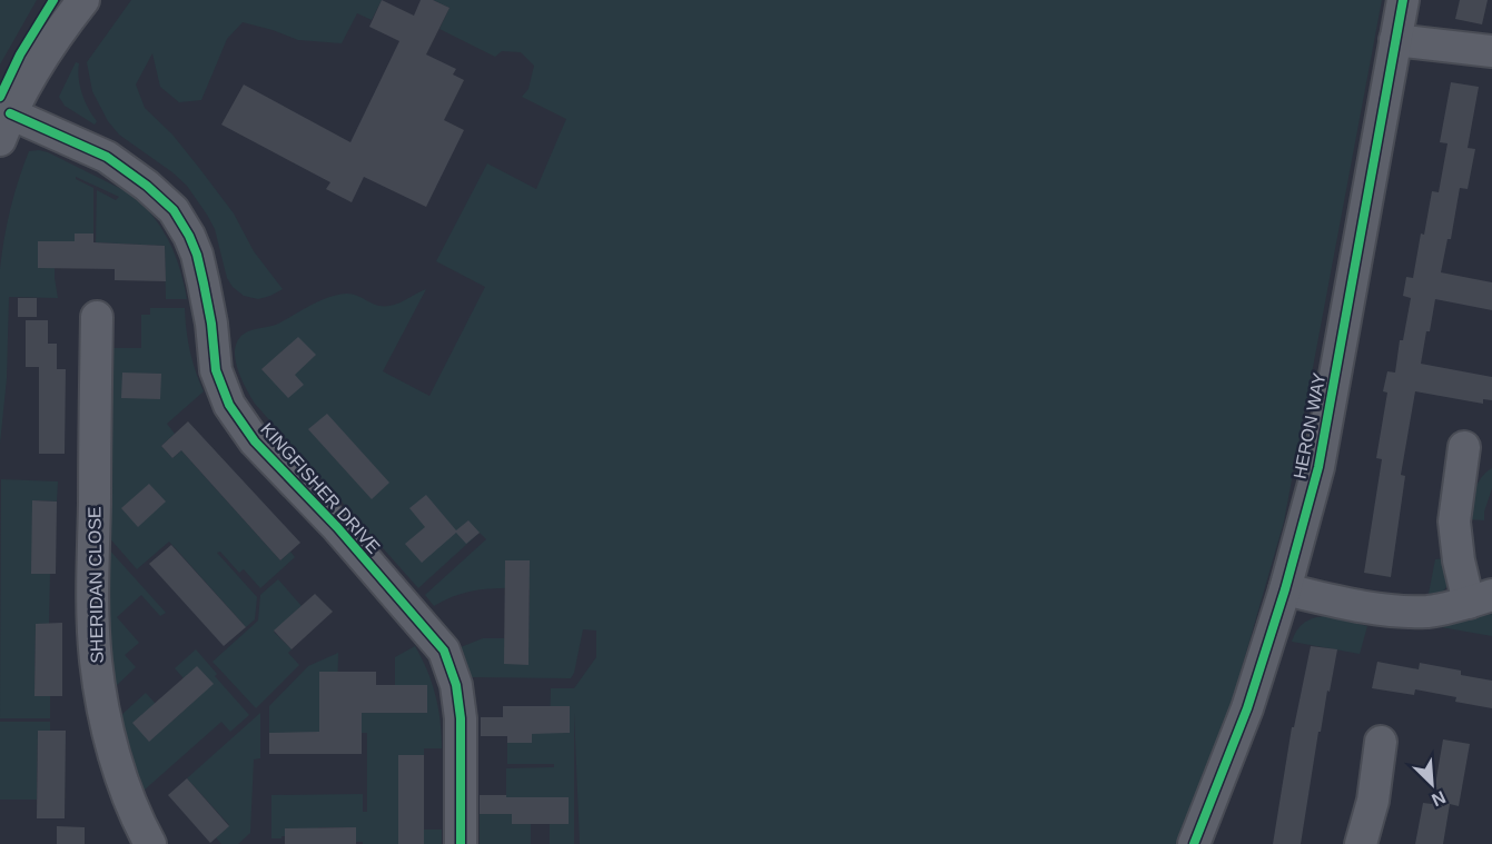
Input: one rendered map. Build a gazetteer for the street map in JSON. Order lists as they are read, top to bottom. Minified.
{"streets":{"street":["HERON WAY","KINGFISHER DRIVE","SHERIDAN CLOSE"]},"north":"bottom right"}
